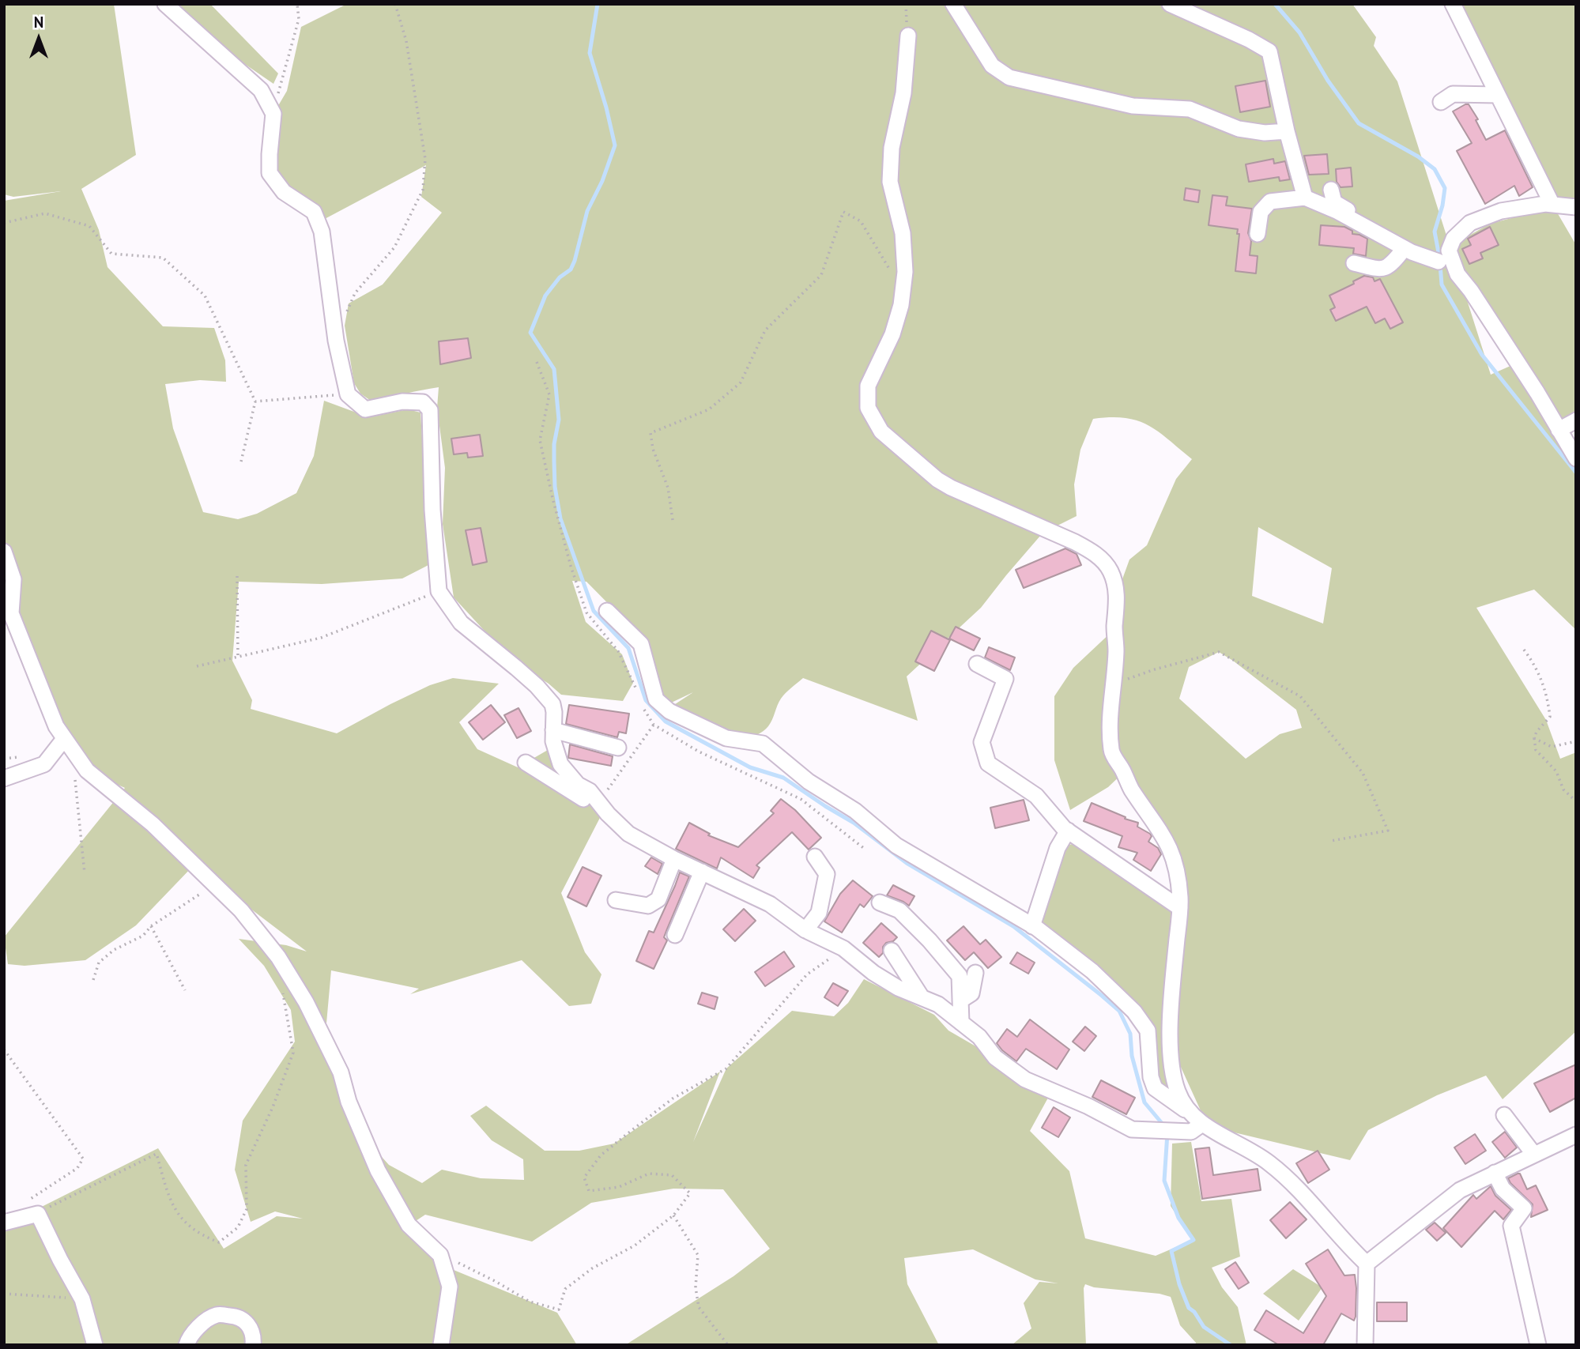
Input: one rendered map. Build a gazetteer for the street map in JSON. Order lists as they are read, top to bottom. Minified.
{"north":"top"}
